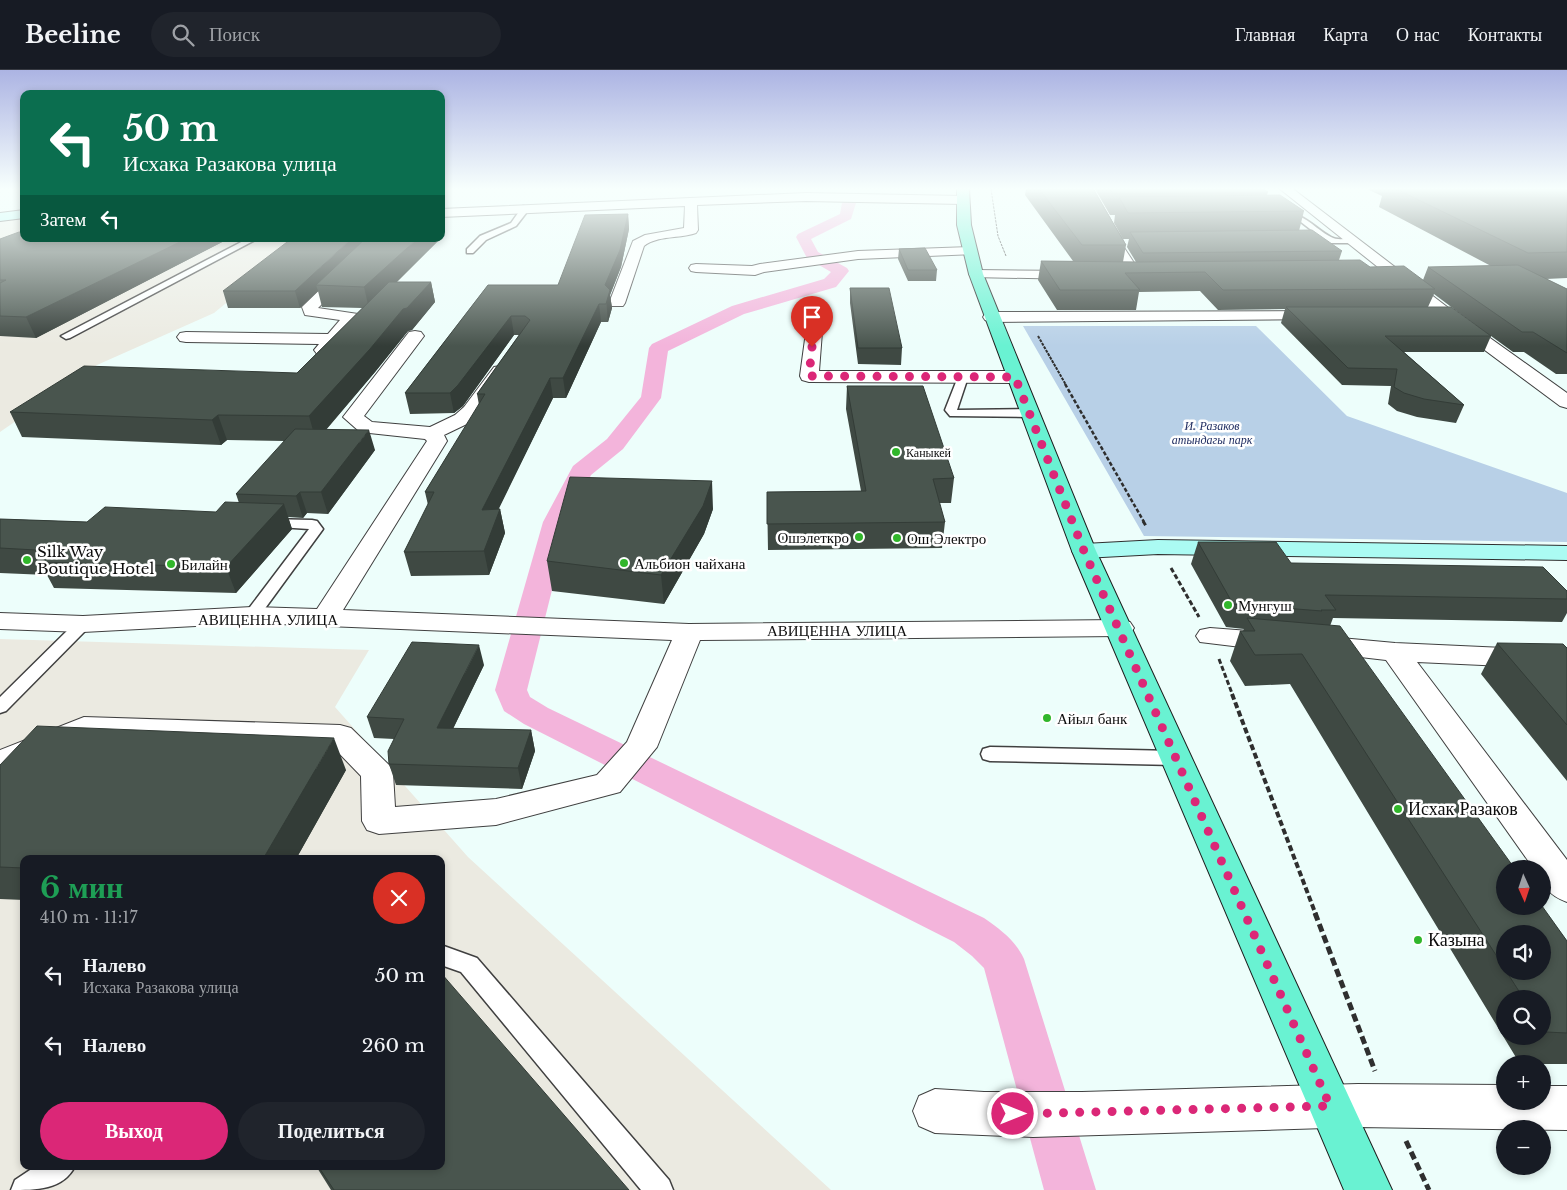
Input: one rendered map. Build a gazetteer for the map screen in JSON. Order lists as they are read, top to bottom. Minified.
{"streets":{"street":["АВИЦЕННА УЛИЦА"]},"parks":["И. Разаков атындагы парк"],"places":["Каныкей","Ошэлеткро","Ош Электро","Silk Way Boutique Hotel","Альбион чайхана","Билайн","Мунгуш","Айыл банк","Исхак Разаков","Казына"],"north":"bottom","page":{"header":"Beeline","search":"Поиск","nav":["Главная","Карта","О нас","Контакты"],"turn":["50 m","Исхака Разакова улица"],"then":"Затем","heading":["6 мин","410 m · 11:17"],"map_buttons":["+","−"],"list":[{"name":"Налево","note":"Исхака Разакова улица","value":"50 m"},{"name":"Налево","value":"260 m"}],"buttons":["Выход","Поделиться"]}}
